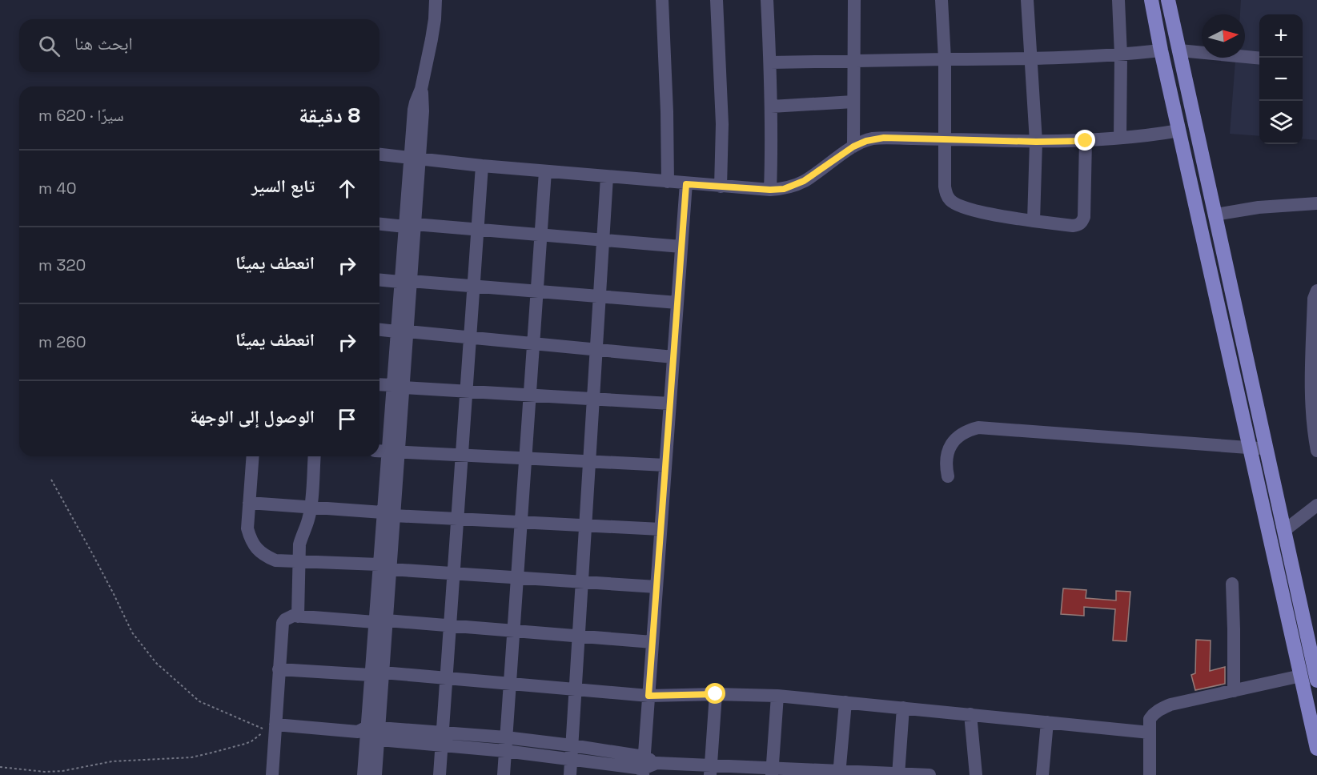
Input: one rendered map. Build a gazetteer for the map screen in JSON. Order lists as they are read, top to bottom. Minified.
{"north":"right","page":{"map_buttons":["+","−"],"search":"ابحث هنا","heading":["8 دقيقة","سيرًا · 620 m"],"list":[["تابع السير","40 m"],["انعطف يمينًا","320 m"],["انعطف يمينًا","260 m"],"الوصول إلى الوجهة"]}}
